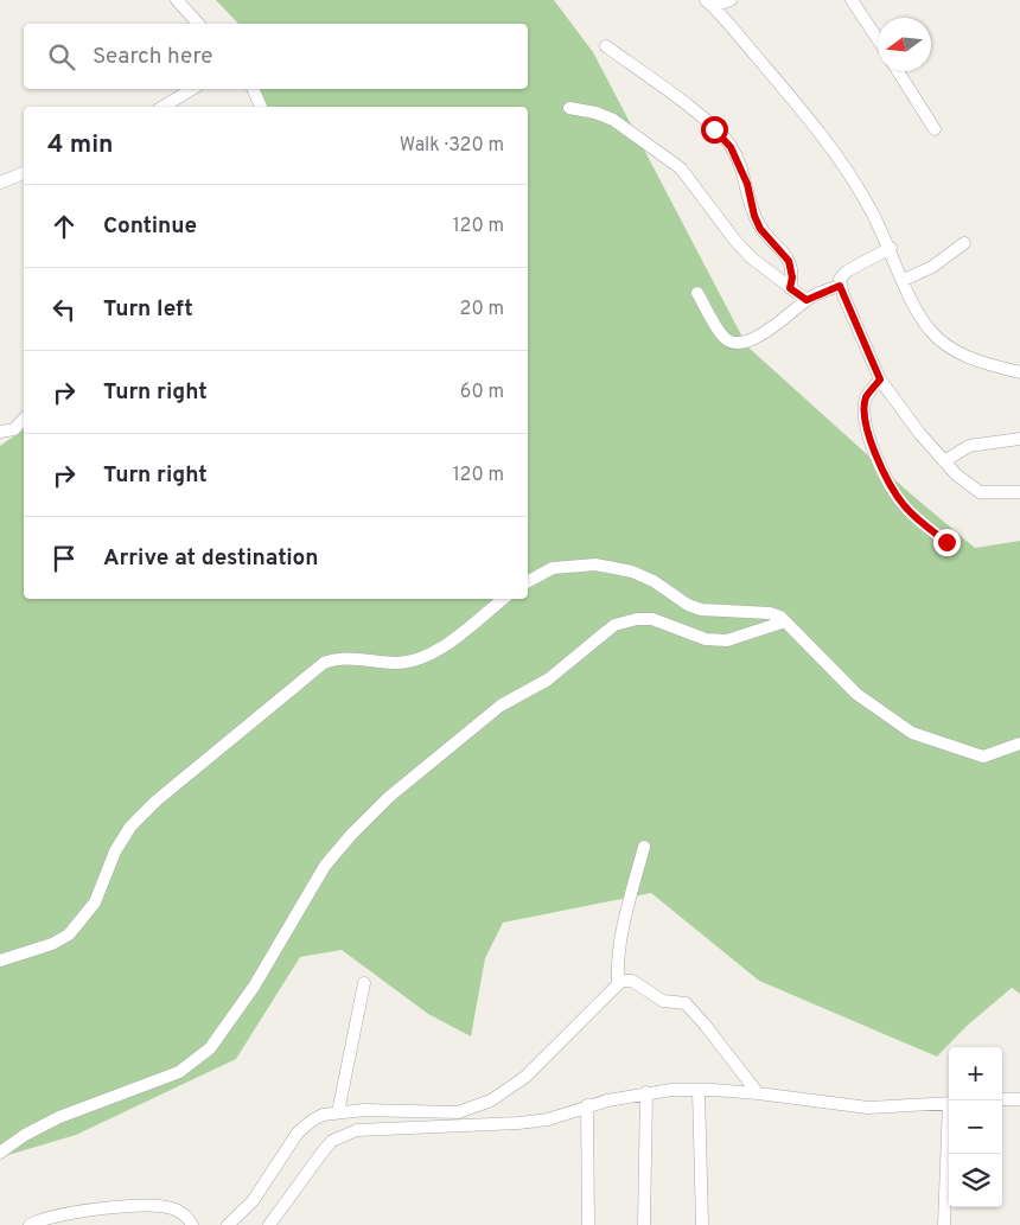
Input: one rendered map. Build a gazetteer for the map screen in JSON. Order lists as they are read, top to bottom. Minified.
{"north":"left","page":{"search":"Search here","heading":["4 min","Walk · 320 m"],"list":[["Continue","120 m"],["Turn left","20 m"],["Turn right","60 m"],["Turn right","120 m"],"Arrive at destination"],"map_buttons":["+","−"]}}
